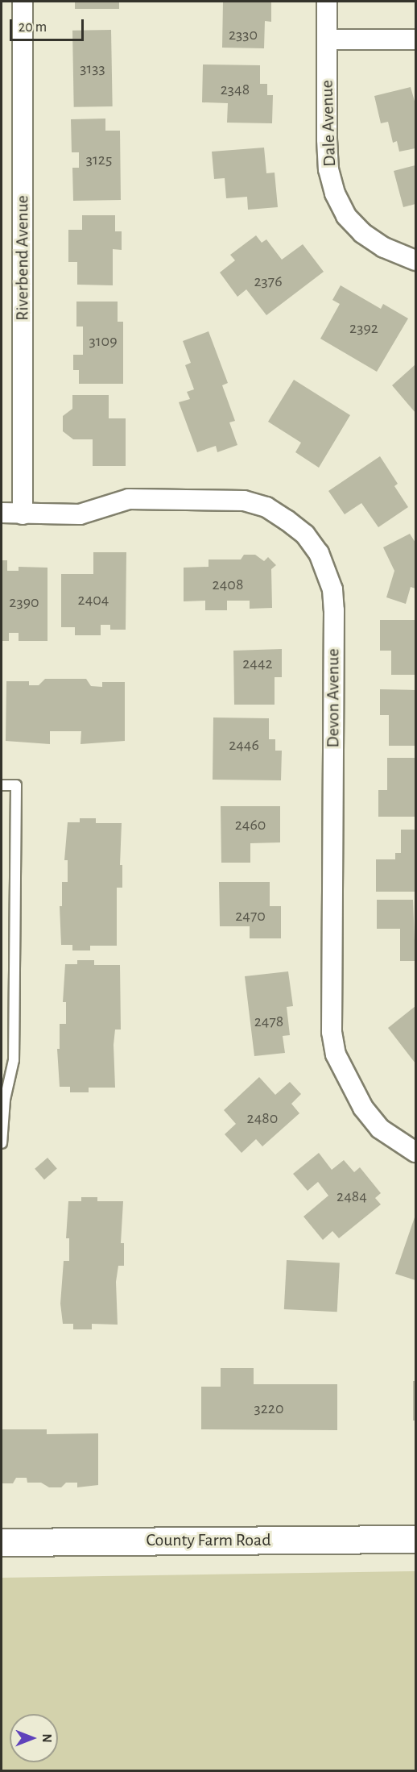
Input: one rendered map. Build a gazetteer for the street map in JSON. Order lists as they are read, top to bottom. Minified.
{"streets":{"street":["Dale Avenue","Riverbend Avenue","Devon Avenue","County Farm Road"]},"crossings":[["Riverbend Avenue","Devon Avenue"]],"house_numbers":["2330","3133","2348","3125","2376","2392","3109","2408","2404","2390","2442","2446","2460","2470","2478","2480","2484","3220"],"scale_bar":"20 m","north":"right"}
